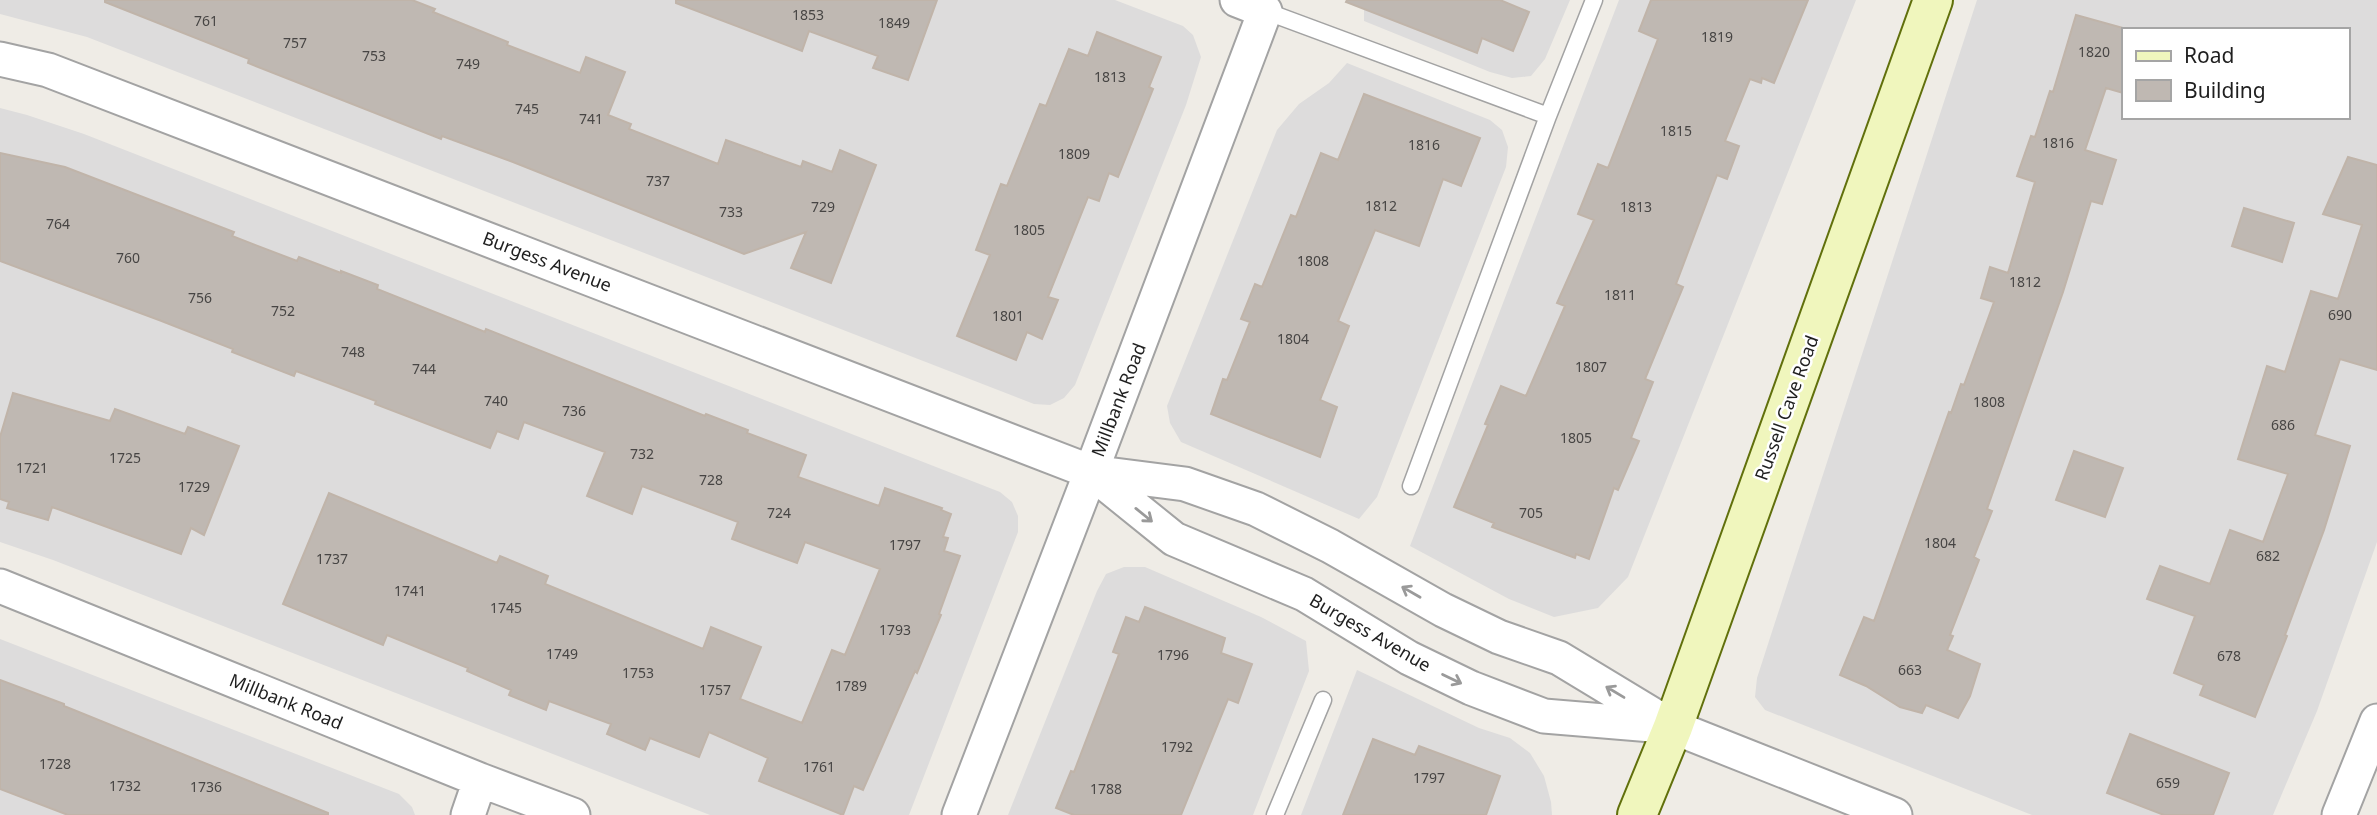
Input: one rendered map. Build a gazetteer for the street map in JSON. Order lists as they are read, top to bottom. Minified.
{"streets":{"main road":["Russell Cave Road"],"street":["Burgess Avenue","Millbank Road"]},"crossings":[["Burgess Avenue","Millbank Road"],["Burgess Avenue","Russell Cave Road"]],"house_numbers":["1853","761","1849","1819","757","1820","753","749","1813","745","741","1815","1816","1816","1809","737","1812","729","1813","733","764","1805","760","1808","1812","1811","756","752","690","1801","1804","748","1807","744","740","1808","736","686","1805","732","1725","1721","728","1729","724","705","1804","1797","682","1737","1741","1745","1793","1749","1796","678","663","1753","1789","1757","1792","1728","1761","1797","659","1732","1736","1788"],"legend":["Road","Building"]}
